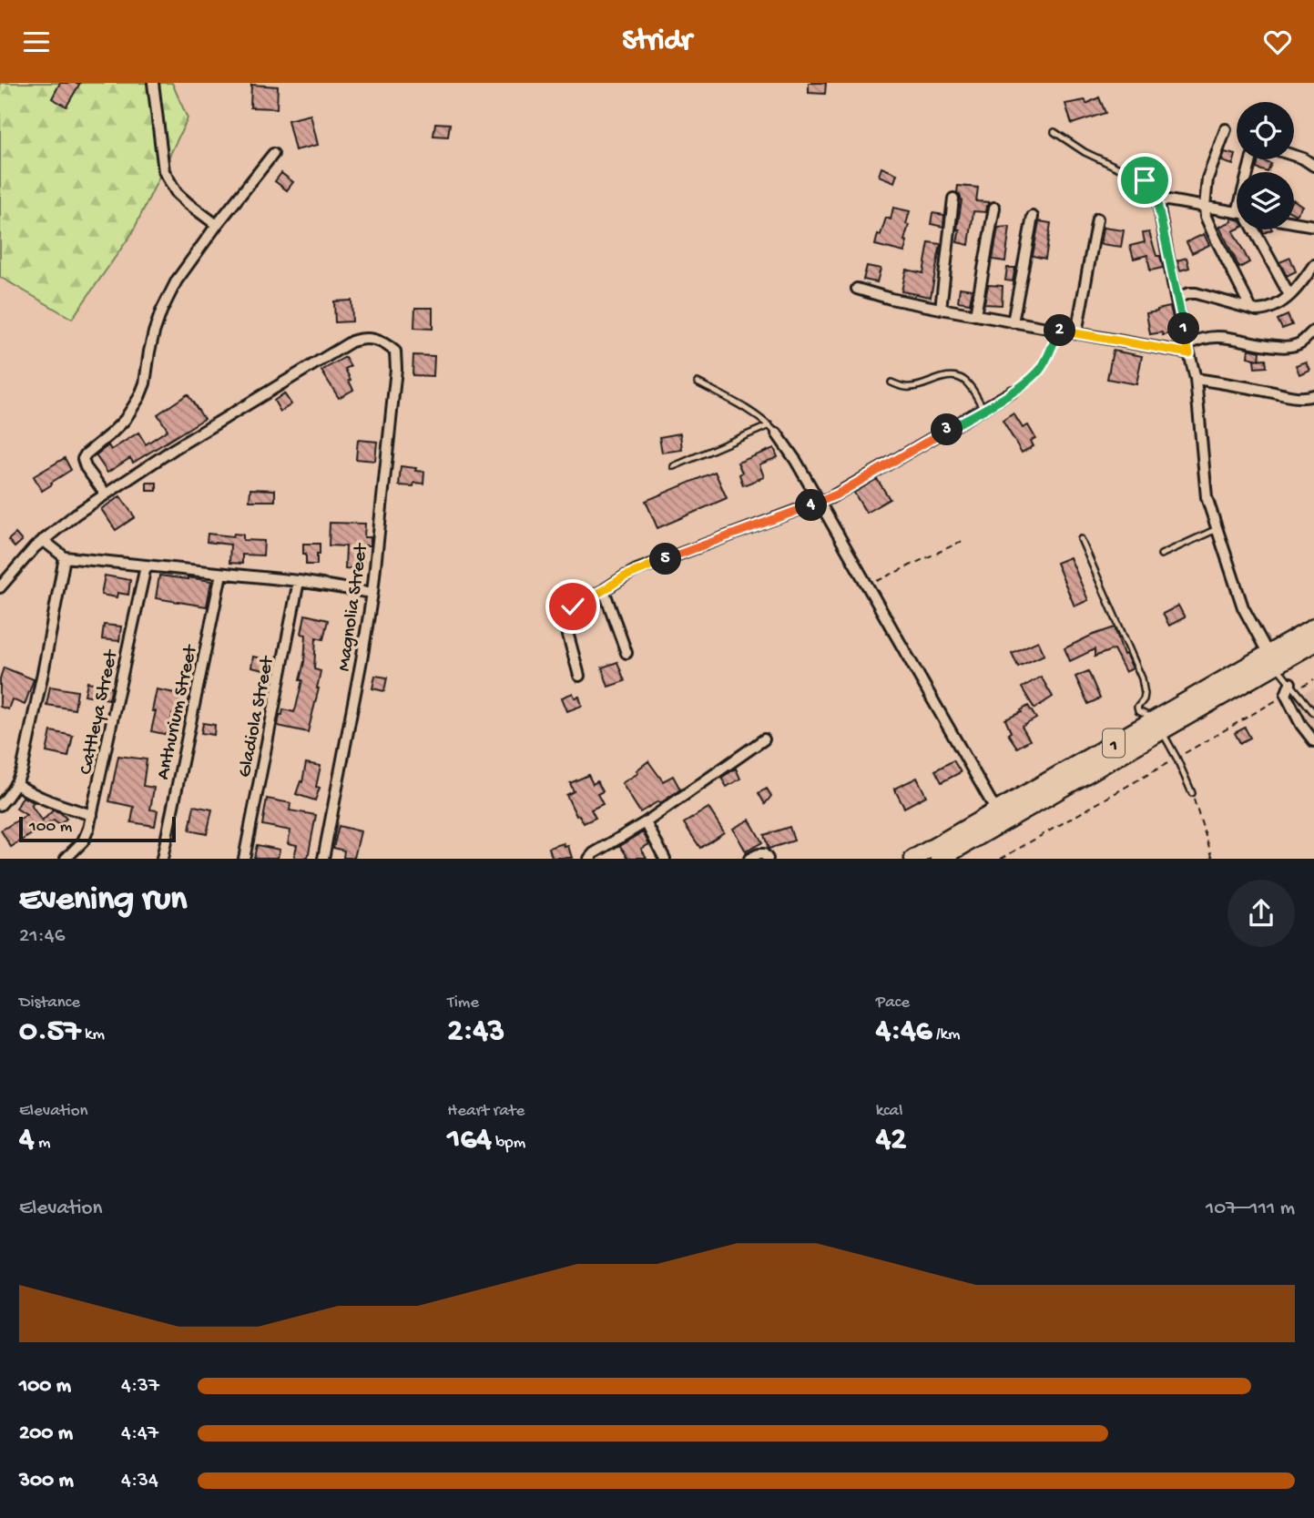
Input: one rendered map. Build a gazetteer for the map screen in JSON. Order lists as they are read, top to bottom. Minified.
{"streets":{"highway":["1"],"street":["Magnolia Street","Cattleya Street","Anthurium Street","Gladiola Street"]},"scale_bar":"100 m","page":{"header":"Stridr","pins":["1","2","3","4","5"],"scale":"100 m","heading":["Evening run","21:46"],"stats":[["Distance","0.57 km"],["Time","2:43"],["Pace","4:46 /km"],["Elevation","4 m"],["Heart rate","164 bpm"],["kcal","42"]],"chart":["Elevation","107–111 m"],"list":[{"name":"100 m","note":"4:37"},{"name":"200 m","note":"4:47"},{"name":"300 m","note":"4:34"}]}}
